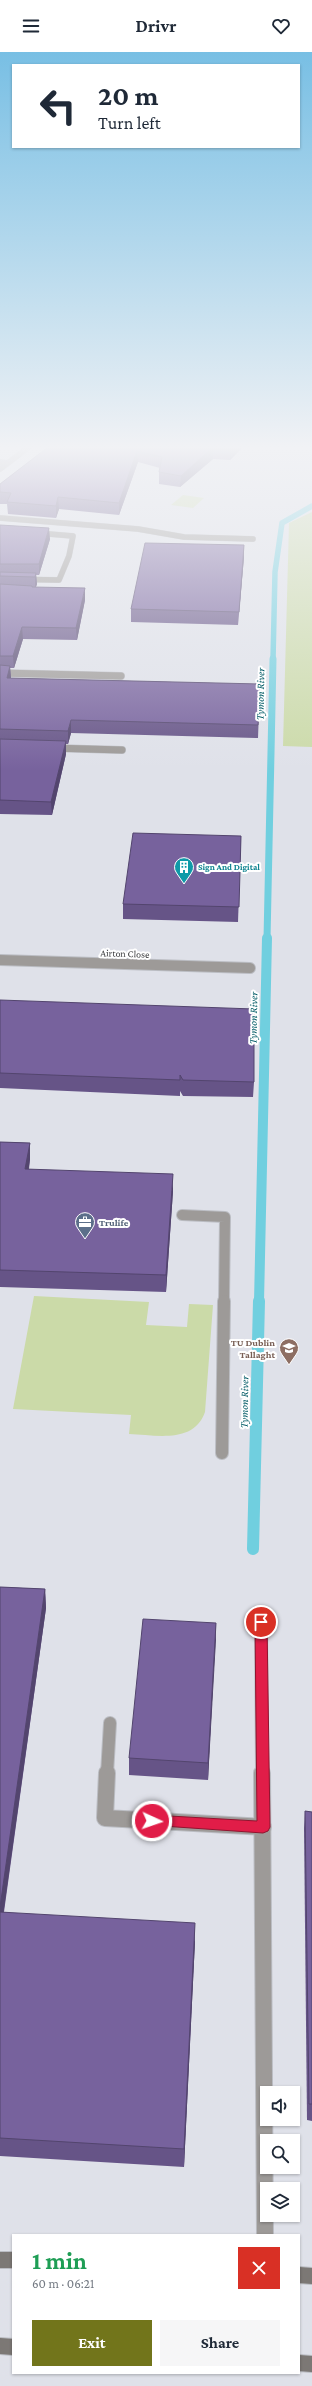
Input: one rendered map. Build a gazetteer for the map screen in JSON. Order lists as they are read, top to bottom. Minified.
{"streets":{"street":["Airton Close"]},"water":["Tymon River"],"places":{"building":["Sign And Digital"],"office":["Trulife"],"school or university":["TU Dublin Tallaght"]},"page":{"header":"Drivr","turn":["20 m","Turn left"],"heading":["1 min","60 m · 06:21"],"buttons":["Exit","Share"]}}
